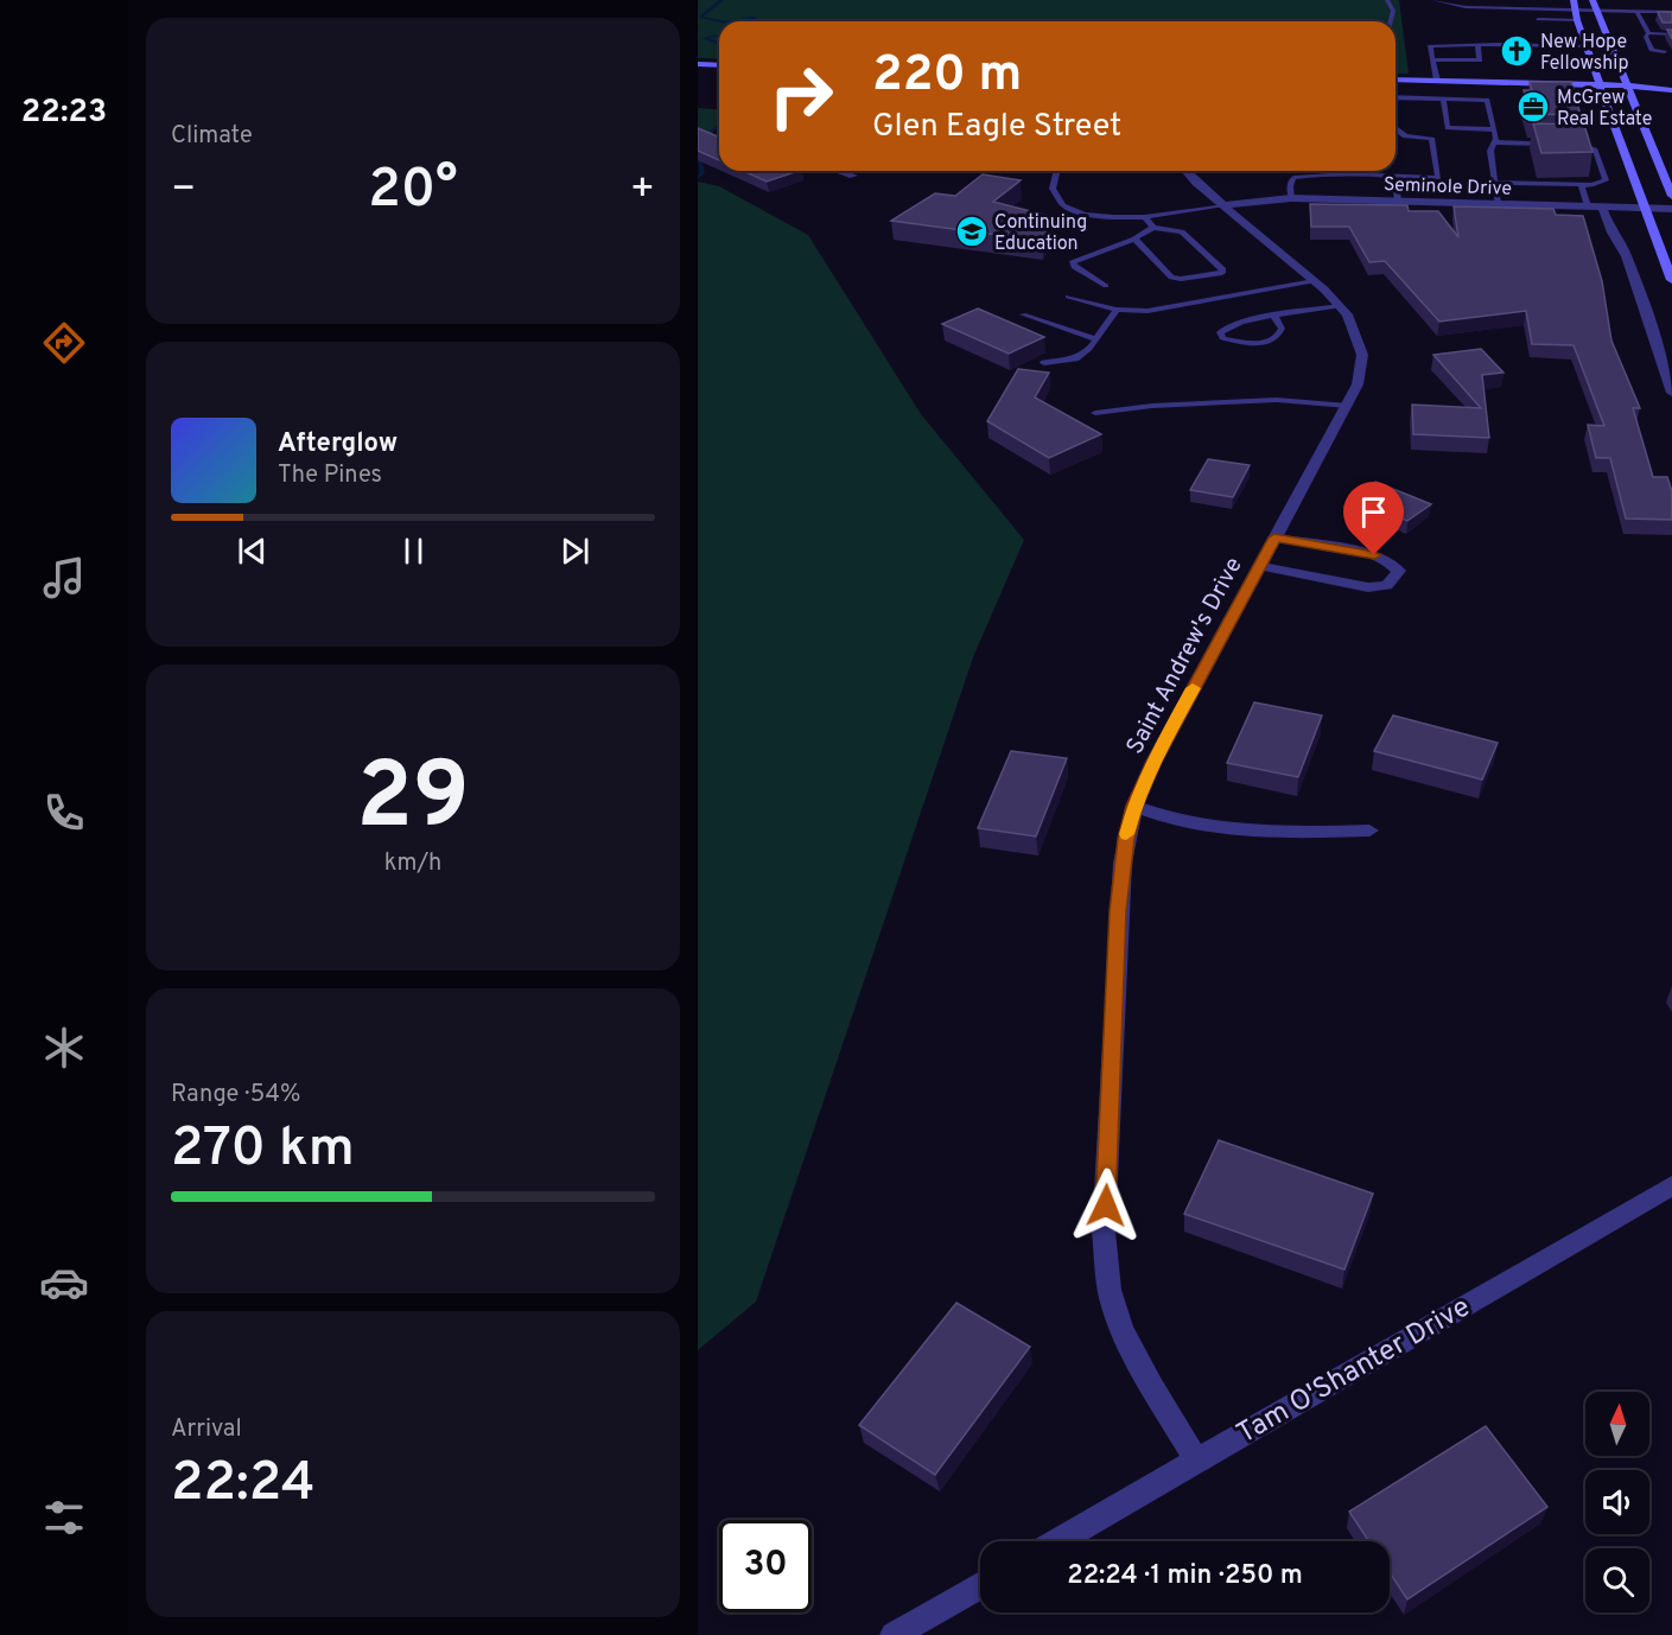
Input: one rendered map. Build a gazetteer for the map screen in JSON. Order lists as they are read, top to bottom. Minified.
{"streets":{"street":["Seminole Drive","Saint Andrew's Drive","Tam O'Shanter Drive"]},"crossings":[["Seminole Drive","Saint Andrew's Drive"],["Saint Andrew's Drive","Tam O'Shanter Drive"]],"places":{"church":["New Hope Fellowship"],"office":["McGrew Real Estate"],"school or university":["Continuing Education"]},"north":"top","page":{"tabs":"22:23","tile":["Climate",["29","km/h"],["Range · 54%","270 km"],["Arrival","22:24"]],"turn":["220 m","Glen Eagle Street"],"heat":["−","20°","+"],"song":["Afterglow","The Pines"],"limit":"30","trip":"22:24 · 1 min · 250 m"}}
